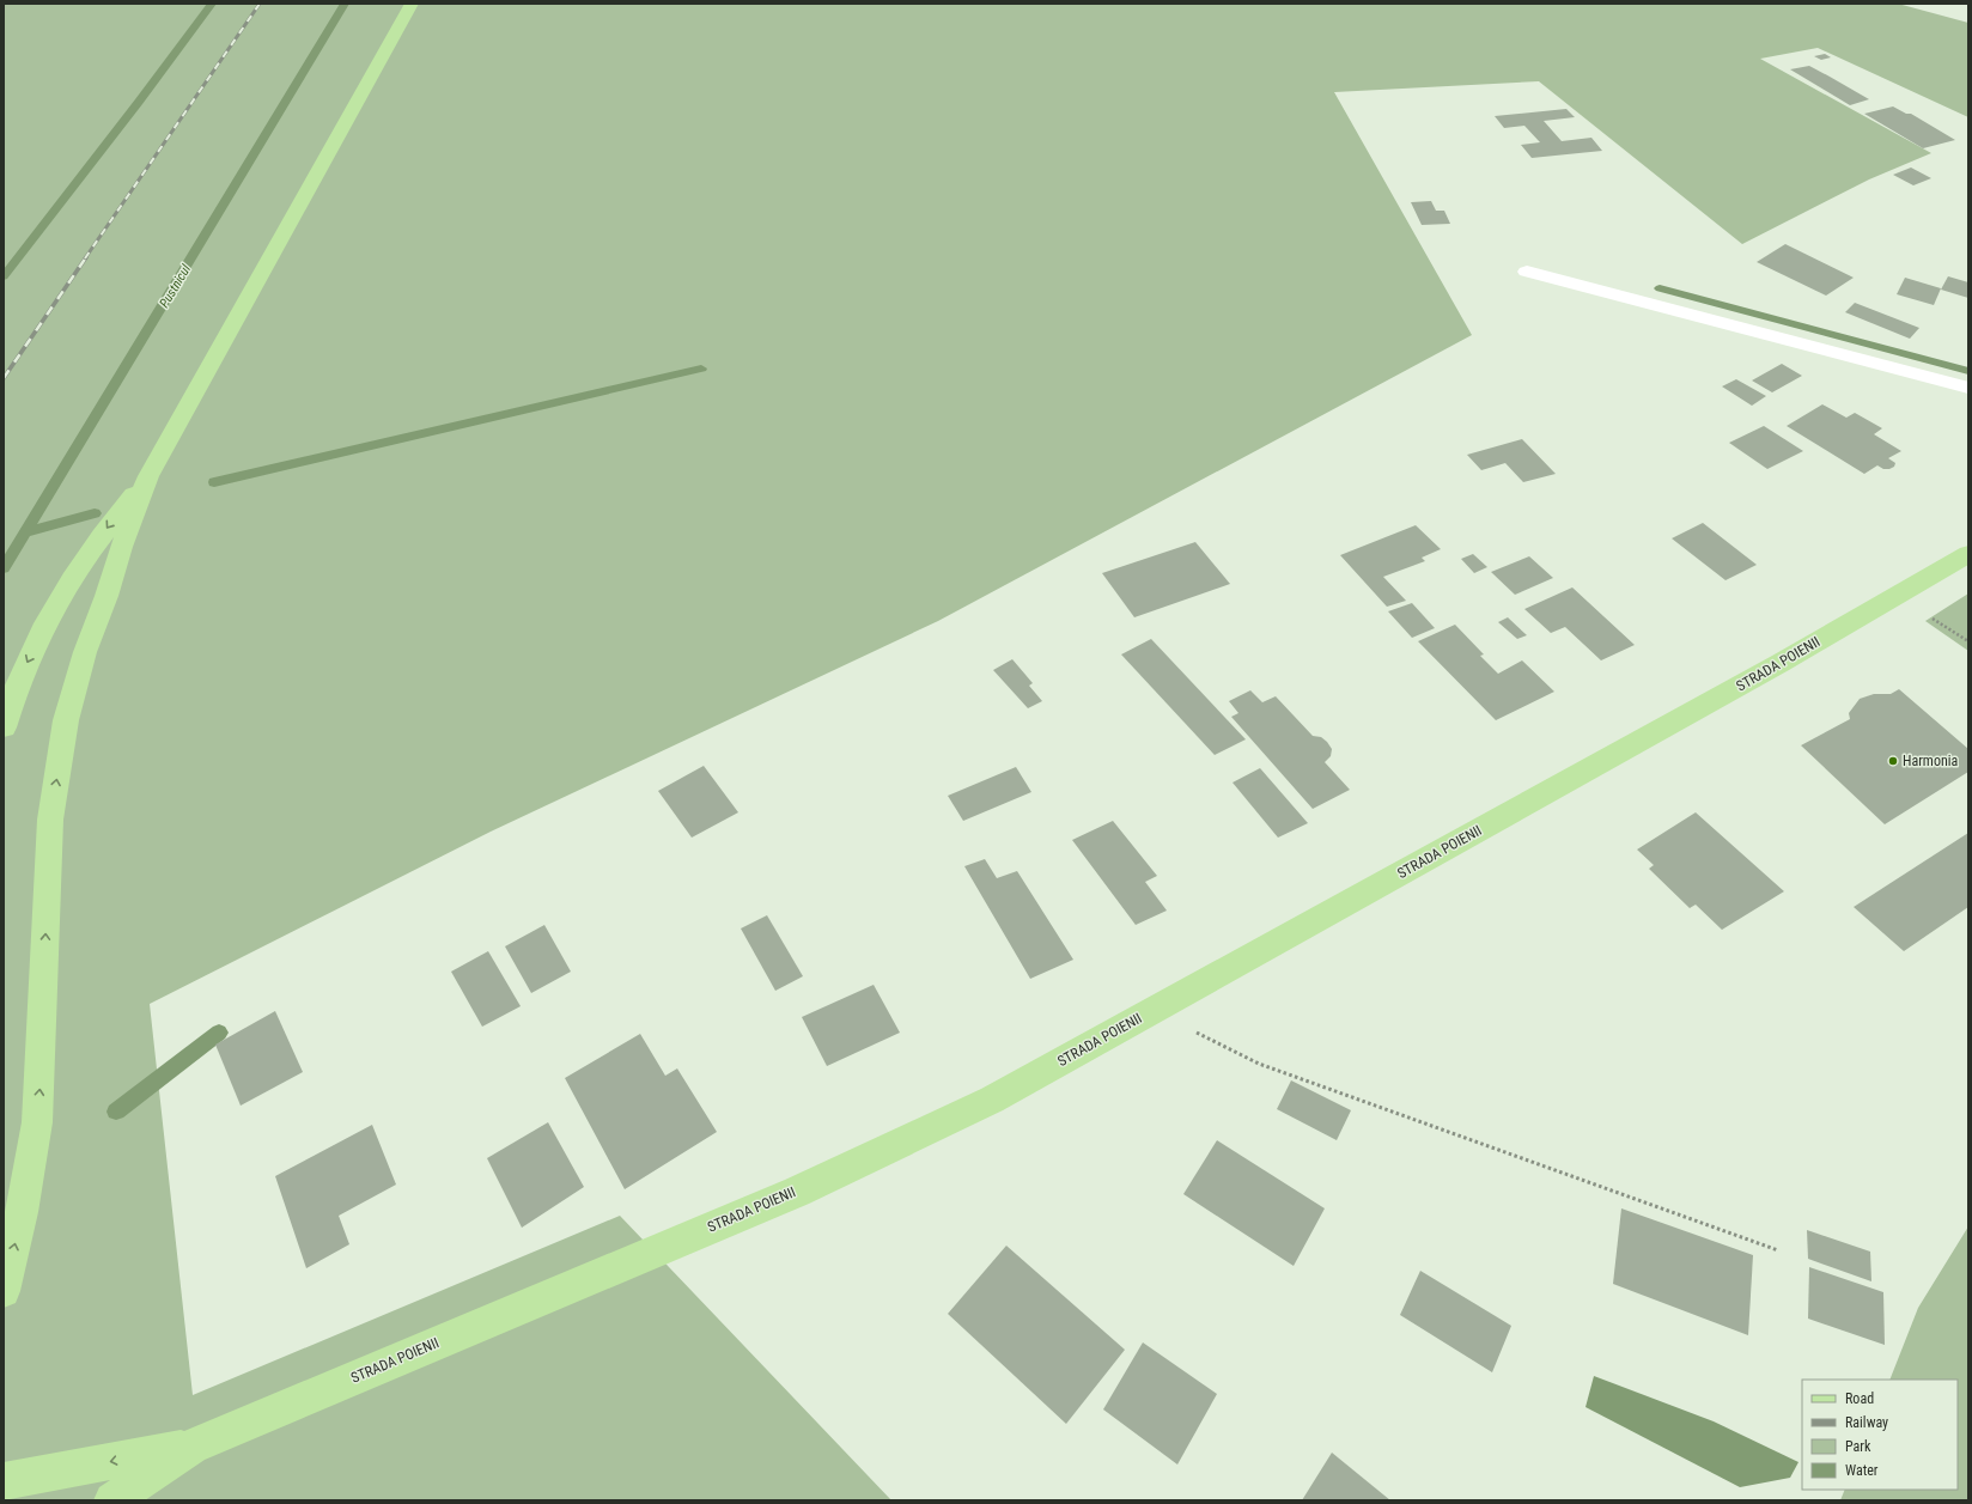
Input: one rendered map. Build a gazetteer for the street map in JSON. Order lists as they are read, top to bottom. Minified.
{"streets":{"main road":["STRADA POIENII"]},"water":["Pustnicul"],"places":["Harmonia"],"legend":["Road","Railway","Park","Water"]}
